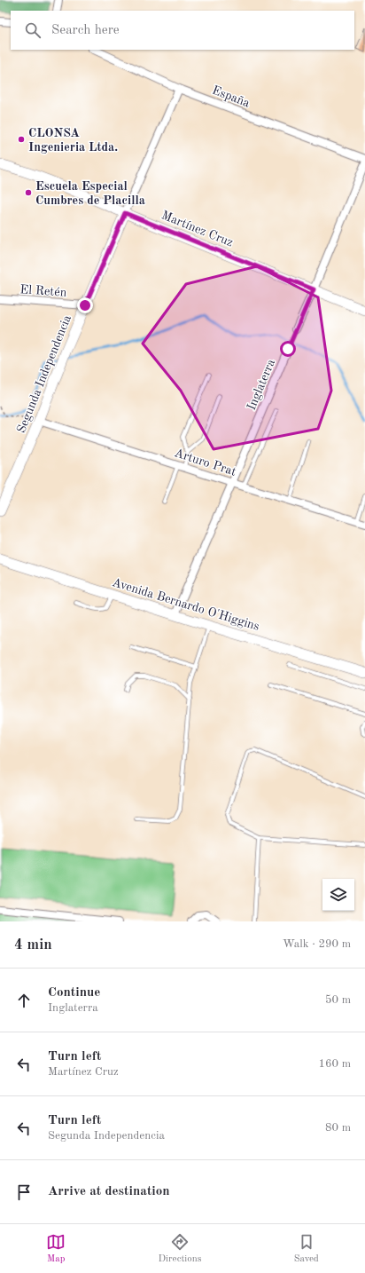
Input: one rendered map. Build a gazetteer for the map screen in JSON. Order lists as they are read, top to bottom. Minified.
{"streets":{"street":["España","Martínez Cruz","El Retén","Segunda Independencia","Inglaterra","Arturo Prat","Avenida Bernardo O'Higgins"]},"crossings":[["España","Segunda Independencia"],["Martínez Cruz","Segunda Independencia"],["El Retén","Segunda Independencia"],["Segunda Independencia","Arturo Prat"],["Inglaterra","Arturo Prat"],["Inglaterra","Avenida Bernardo O'Higgins"]],"places":["CLONSA Ingenieria Ltda.","Escuela Especial Cumbres de Placilla"],"page":{"search":"Search here","heading":["4 min","Walk · 290 m"],"list":[["Continue","Inglaterra","50 m"],["Turn left","Martínez Cruz","160 m"],["Turn left","Segunda Independencia","80 m"],"Arrive at destination"],"nav":["Map","Directions","Saved"]}}
